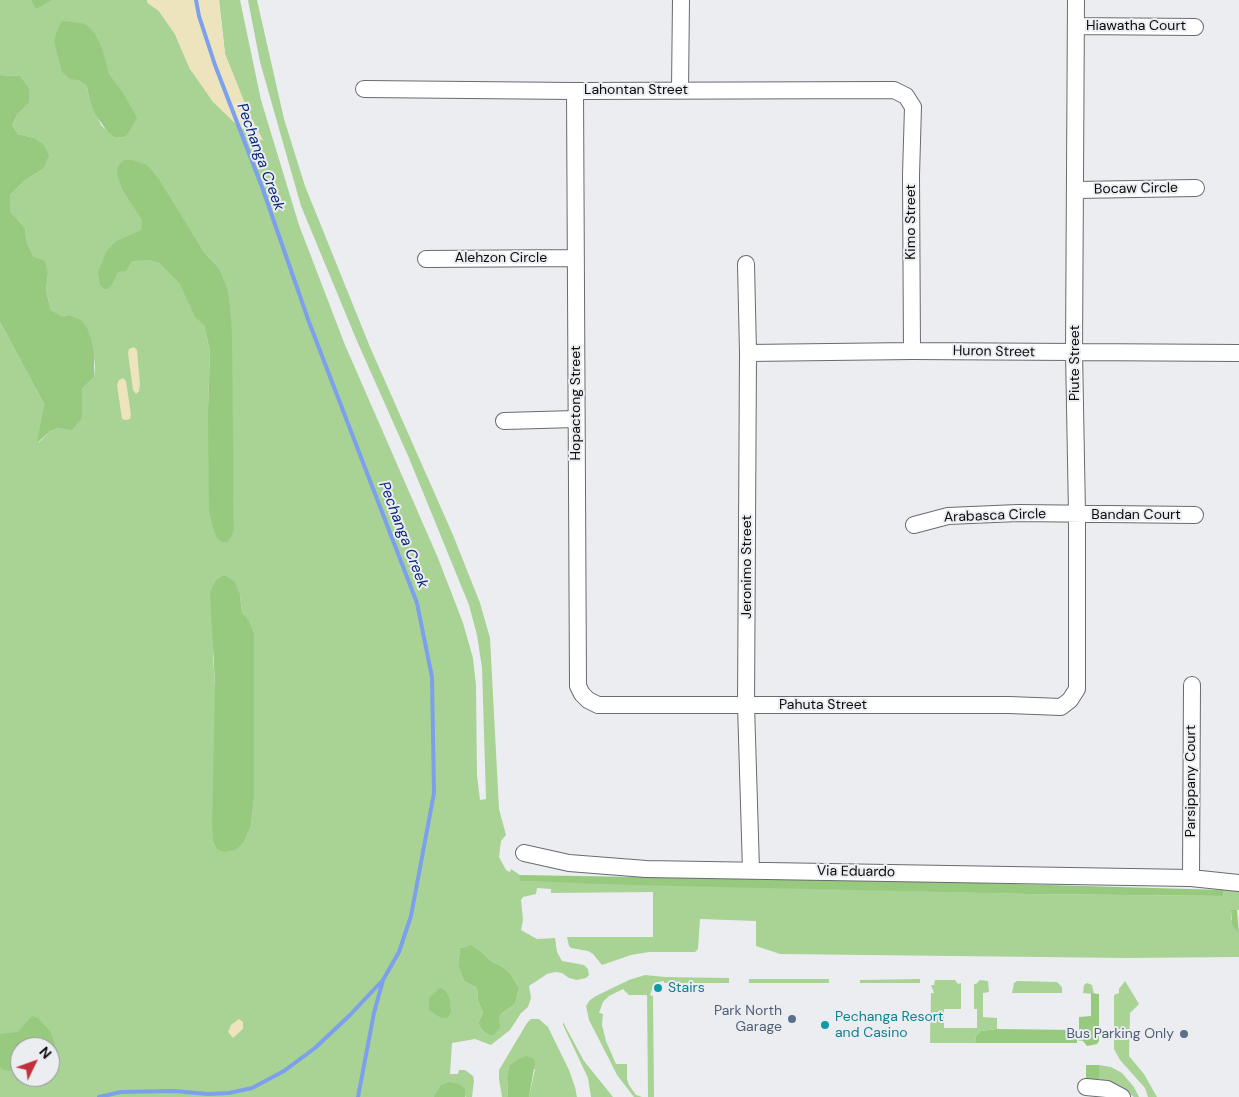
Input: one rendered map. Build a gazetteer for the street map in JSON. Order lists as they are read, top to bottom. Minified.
{"streets":{"street":["Hiawatha Court","Lahontan Street","Bocaw Circle","Kimo Street","Alehzon Circle","Huron Street","Piute Street","Hopactong Street","Bandan Court","Arabasca Circle","Jeronimo Street","Pahuta Street","Parsippany Court","Via Eduardo"]},"crossings":[["Hiawatha Court","Piute Street"],["Lahontan Street","Kimo Street"],["Lahontan Street","Hopactong Street"],["Bocaw Circle","Piute Street"],["Kimo Street","Huron Street"],["Alehzon Circle","Hopactong Street"],["Huron Street","Piute Street"],["Huron Street","Jeronimo Street"],["Piute Street","Bandan Court"],["Piute Street","Arabasca Circle"],["Piute Street","Pahuta Street"],["Hopactong Street","Pahuta Street"],["Bandan Court","Arabasca Circle"],["Jeronimo Street","Pahuta Street"],["Jeronimo Street","Via Eduardo"],["Parsippany Court","Via Eduardo"]],"water":["Pechanga Creek"],"places":["Stairs","Park North Garage","Pechanga Resort and Casino","Bus Parking Only"],"north":"top right"}
